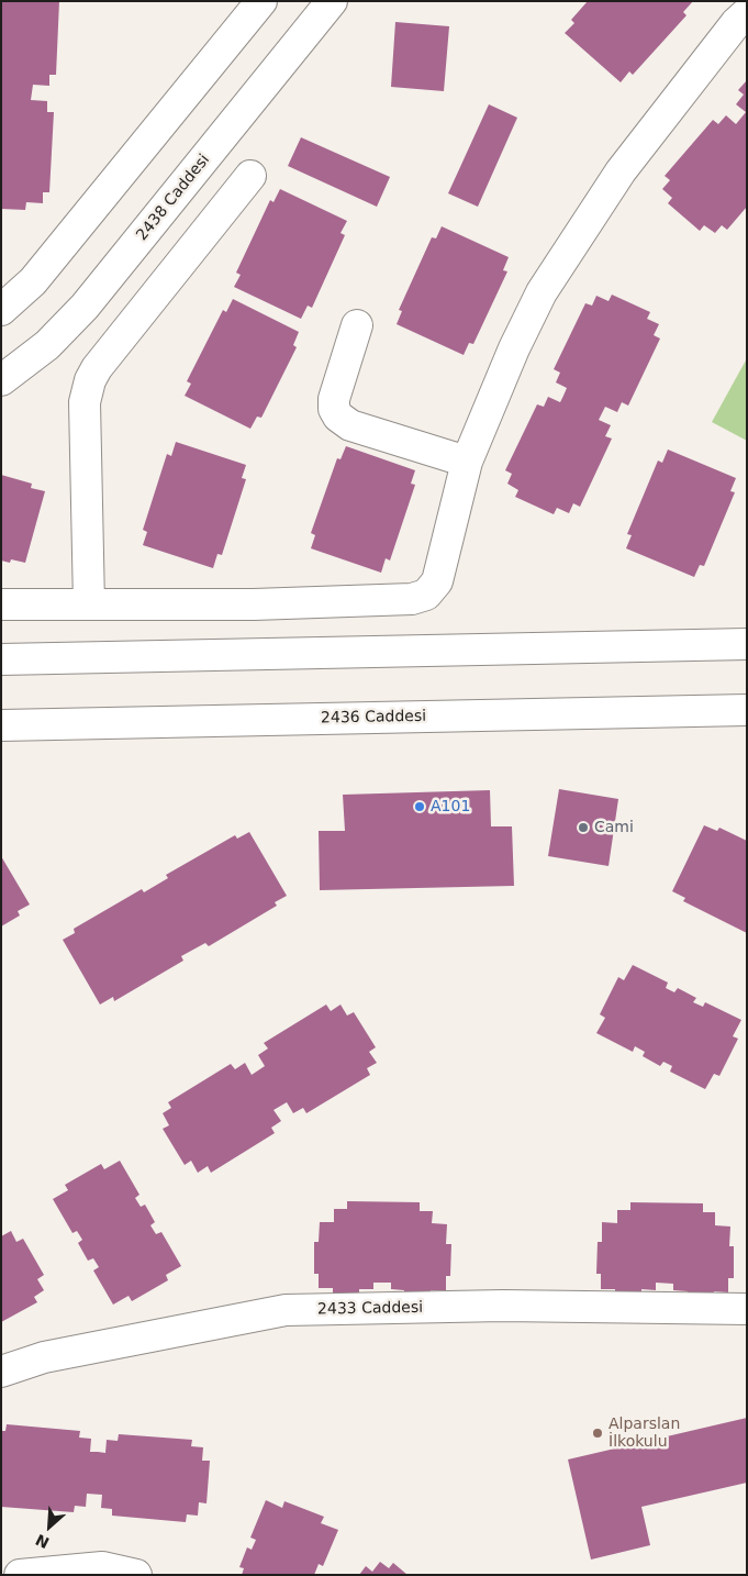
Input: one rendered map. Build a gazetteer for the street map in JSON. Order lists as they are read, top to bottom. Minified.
{"streets":{"street":["2438 Caddesi","2436 Caddesi","2433 Caddesi"]},"places":["A101","Cami","Alparslan İlkokulu"],"north":"bottom left"}
